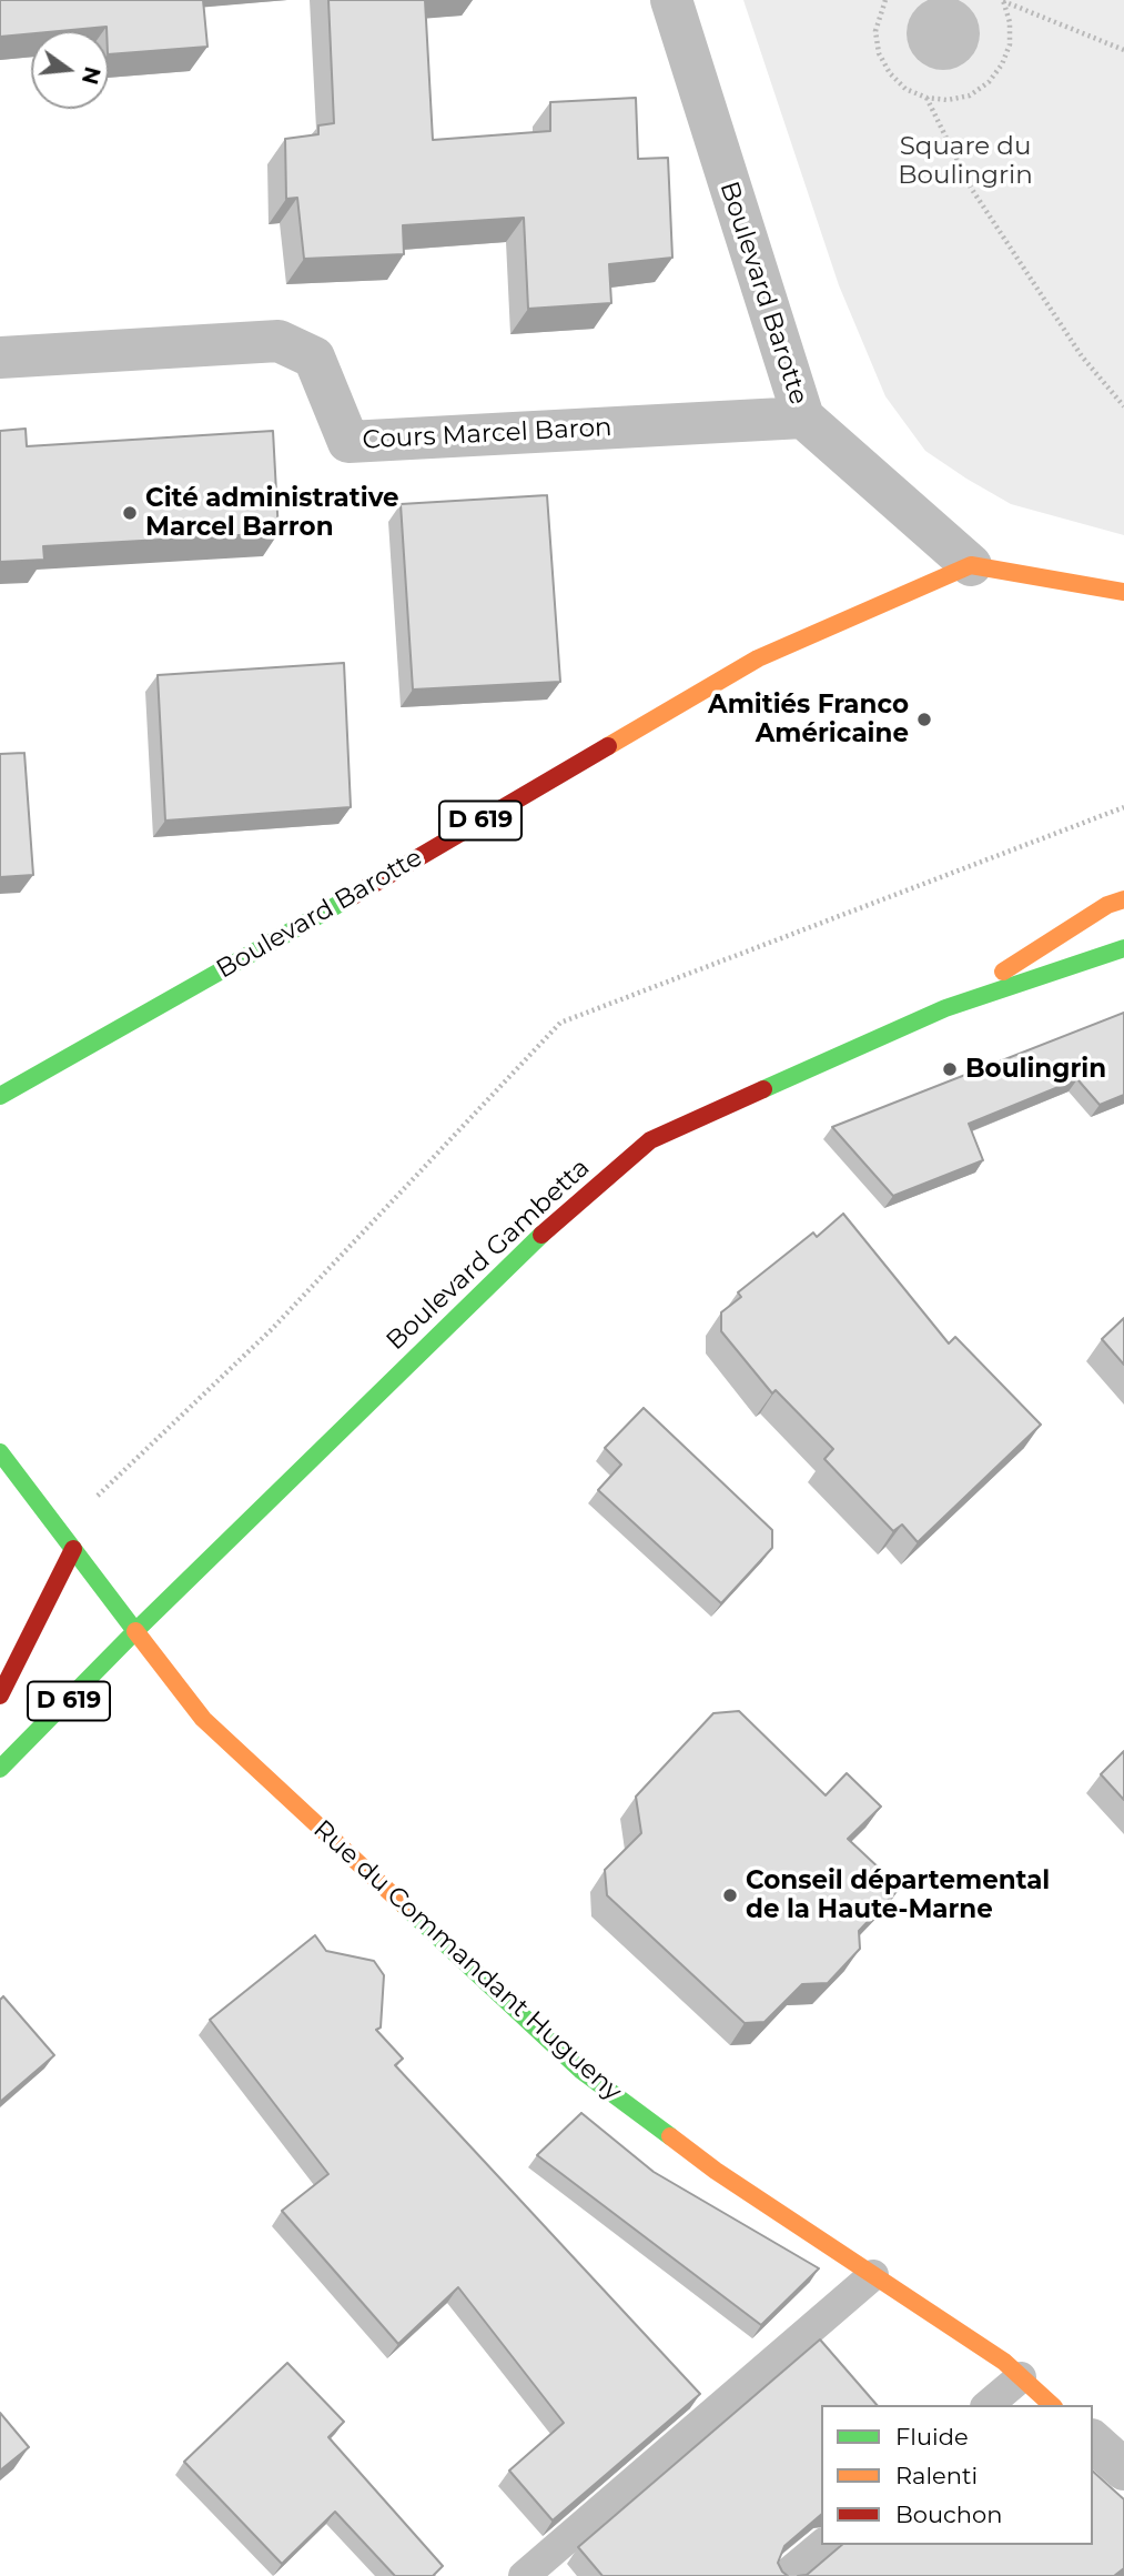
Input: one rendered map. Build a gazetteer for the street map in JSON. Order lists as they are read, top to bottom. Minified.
{"streets":{"main road":["Boulevard Barotte","D 619","Boulevard Gambetta","Rue du Commandant Hugueny"],"street":["Cours Marcel Baron"]},"crossings":[["Boulevard Barotte","Cours Marcel Baron"],["Boulevard Gambetta","Rue du Commandant Hugueny"]],"parks":["Square du Boulingrin"],"places":["Cité administrative Marcel Barron","Amitiés Franco Américaine","Boulingrin","Conseil départemental de la Haute-Marne"],"legend":["Fluide","Ralenti","Bouchon"],"north":"right"}
